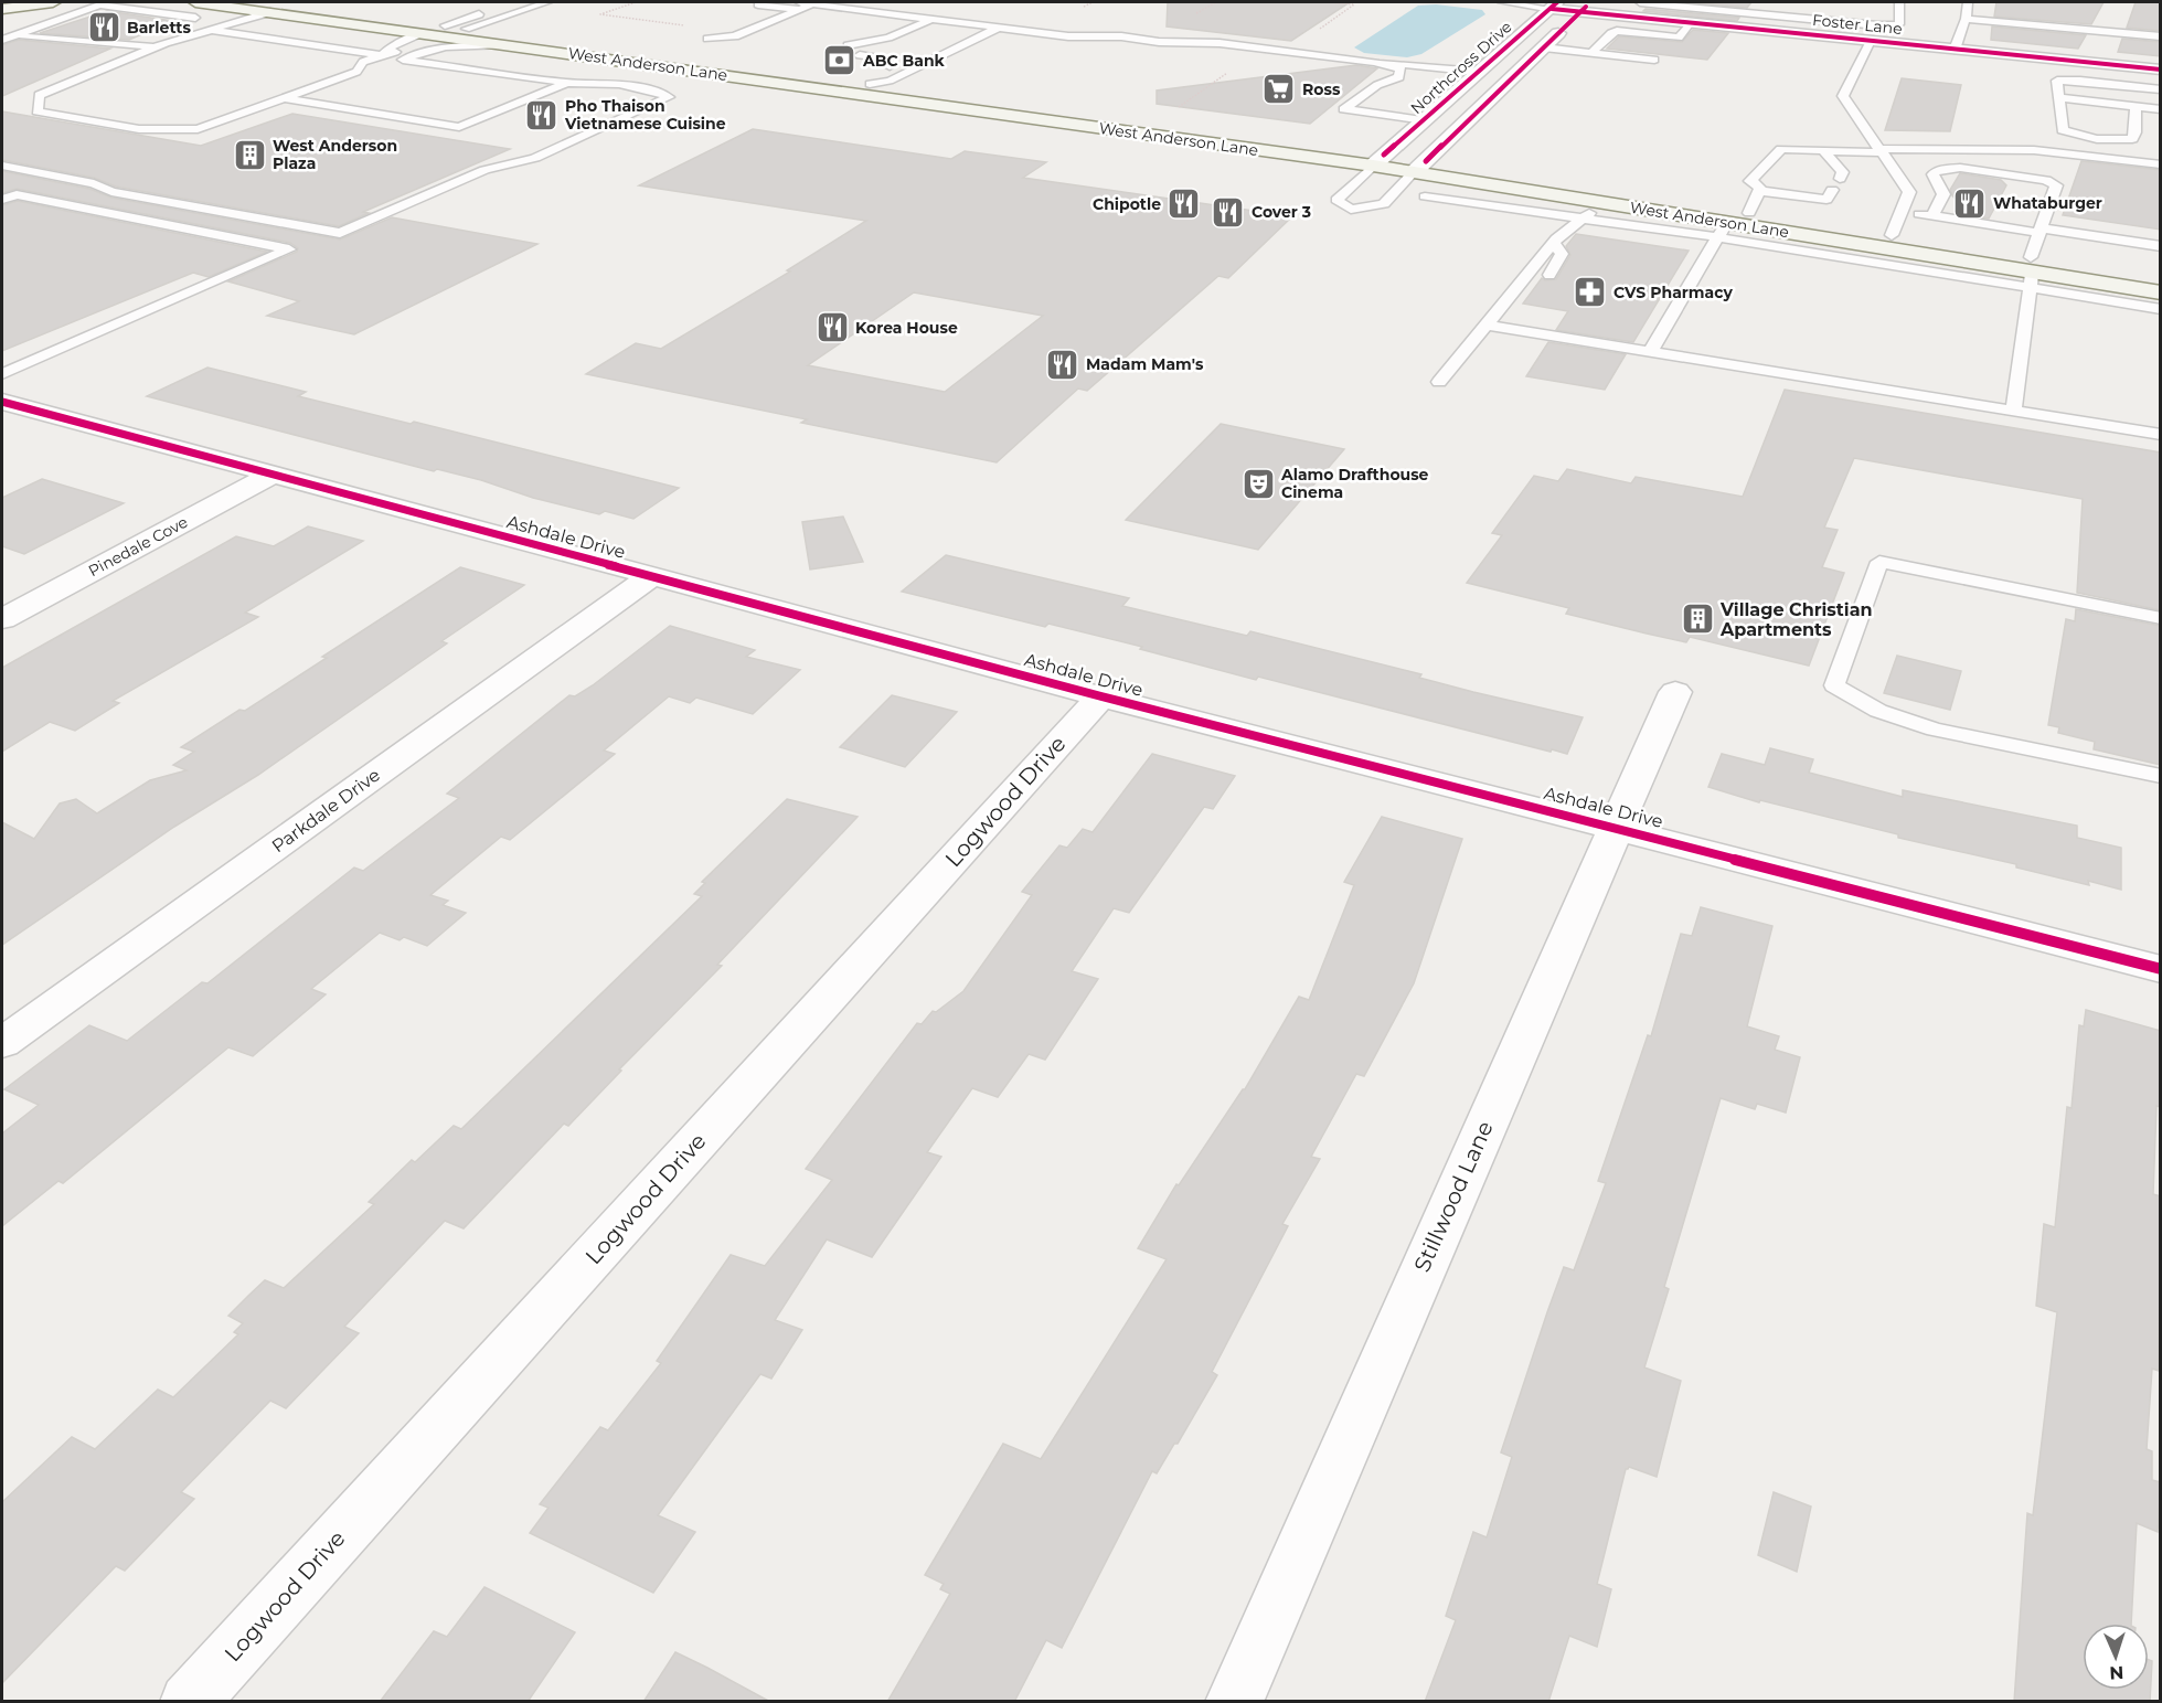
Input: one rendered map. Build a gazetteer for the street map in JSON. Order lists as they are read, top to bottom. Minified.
{"streets":{"main road":["West Anderson Lane"],"street":["Foster Lane","Northcross Drive","Ashdale Drive","Pinedale Cove","Logwood Drive","Parkdale Drive","Stillwood Lane"]},"crossings":[["Foster Lane","Northcross Drive"],["West Anderson Lane","Northcross Drive"],["Ashdale Drive","Pinedale Cove"],["Ashdale Drive","Logwood Drive"],["Ashdale Drive","Parkdale Drive"],["Ashdale Drive","Stillwood Lane"]],"places":{"restaurant":["Barletts","Pho Thaison Vietnamese Cuisine","Whataburger","Chipotle","Cover 3","Korea House","Madam Mam's"],"bank":["ABC Bank"],"supermarket":["Ross"],"building":["West Anderson Plaza","Village Christian Apartments"],"pharmacy":["CVS Pharmacy"],"theatre":["Alamo Drafthouse Cinema"]},"north":"bottom"}
